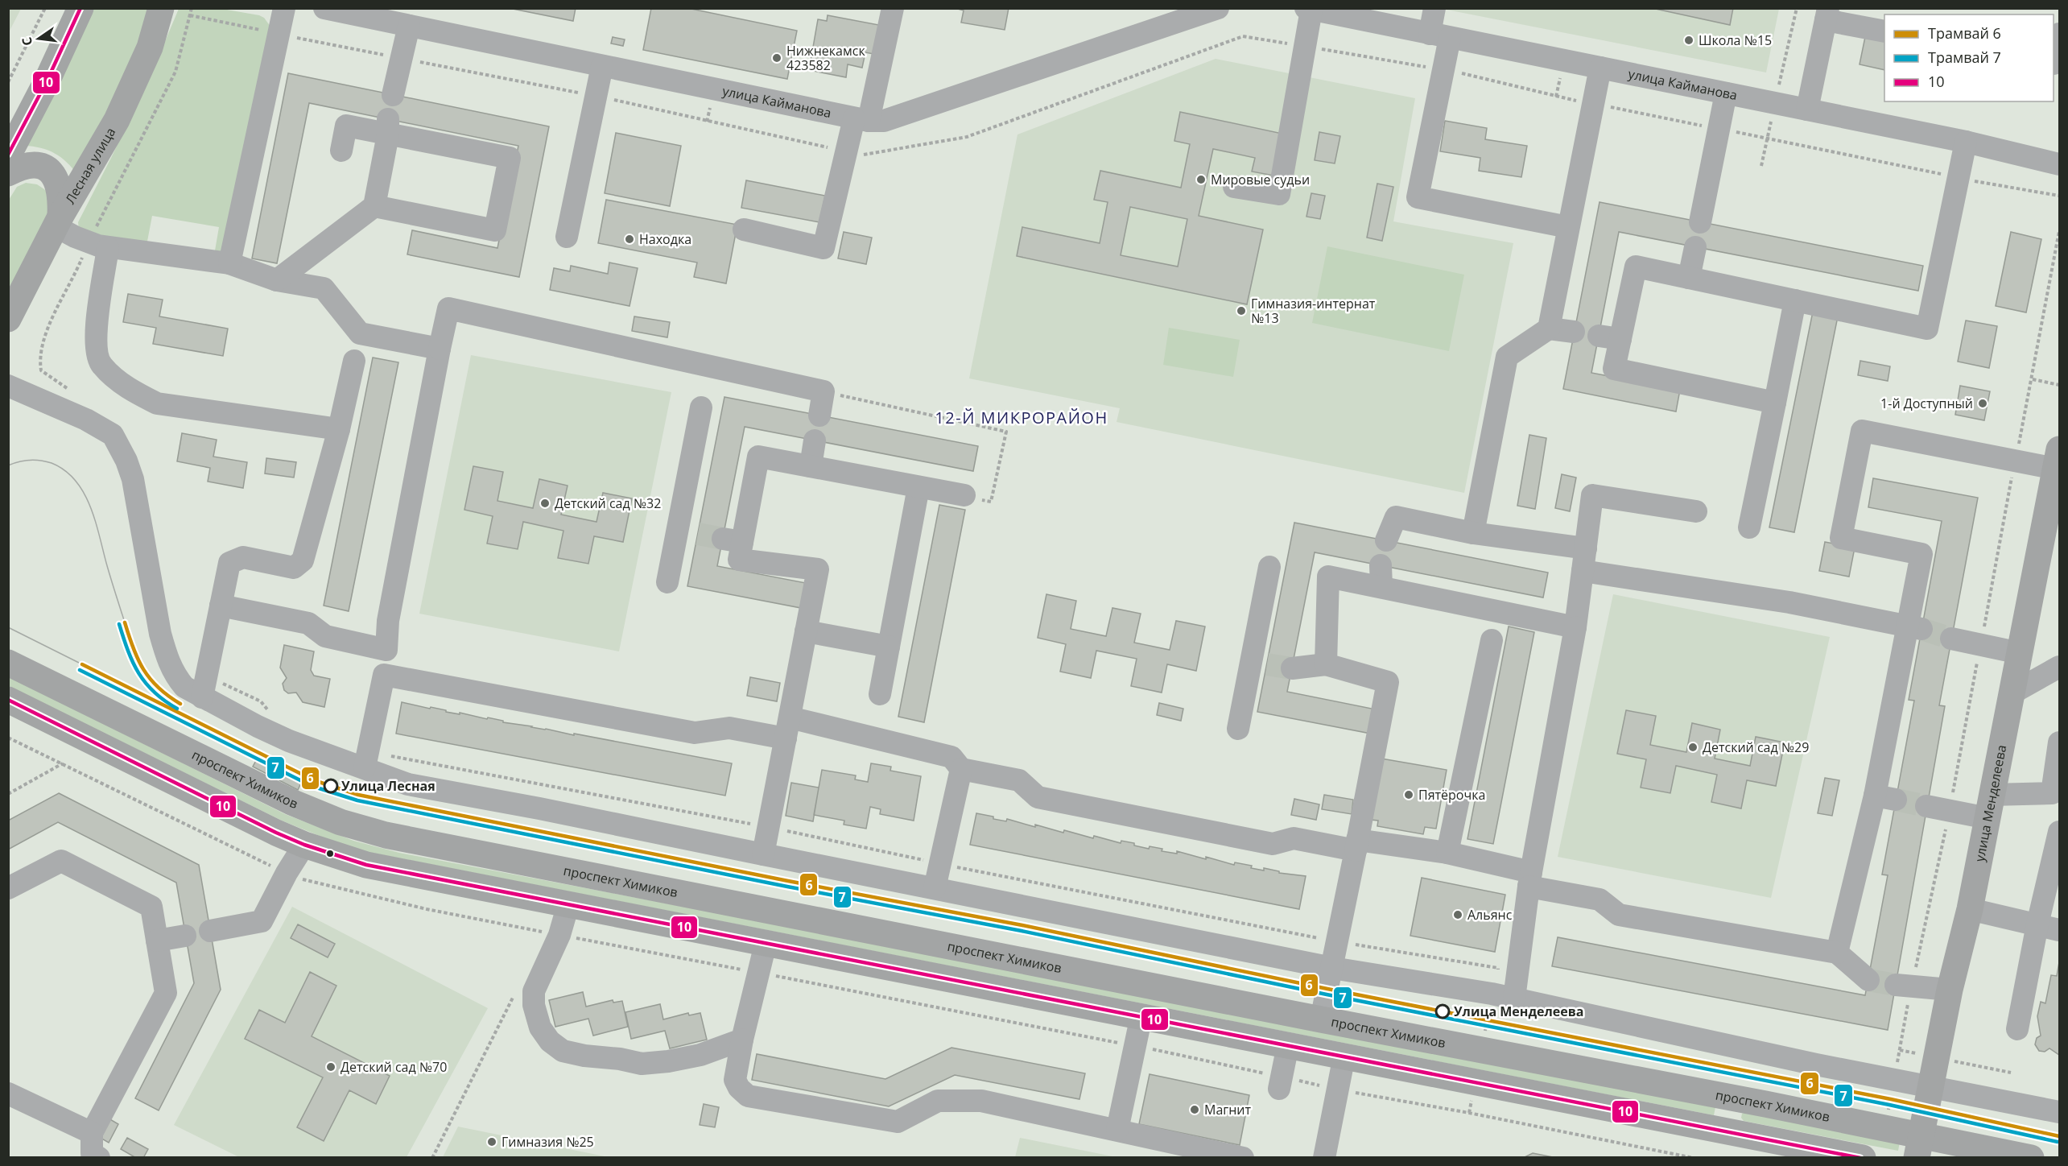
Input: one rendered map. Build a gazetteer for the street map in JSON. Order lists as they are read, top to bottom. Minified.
{"streets":{"main road":["Лесная улица","проспект Химиков","улица Менделеева"],"street":["улица Кайманова"]},"crossings":[["проспект Химиков","улица Менделеева"]],"districts":["12-Й МИКРОРАЙОН"],"places":["Школа №15","Нижнекамск 423582","Мировые судьи","Находка","Гимназия-интернат №13","1-й Доступный","Детский сад №32","Детский сад №29","Улица Лесная","Пятёрочка","Альянс","Улица Менделеева","Детский сад №70","Магнит","Гимназия №25"],"lines":["transit line 10","tram line 6","tram line 7"],"legend":["Трамвай 6","Трамвай 7","10"],"north":"left"}
